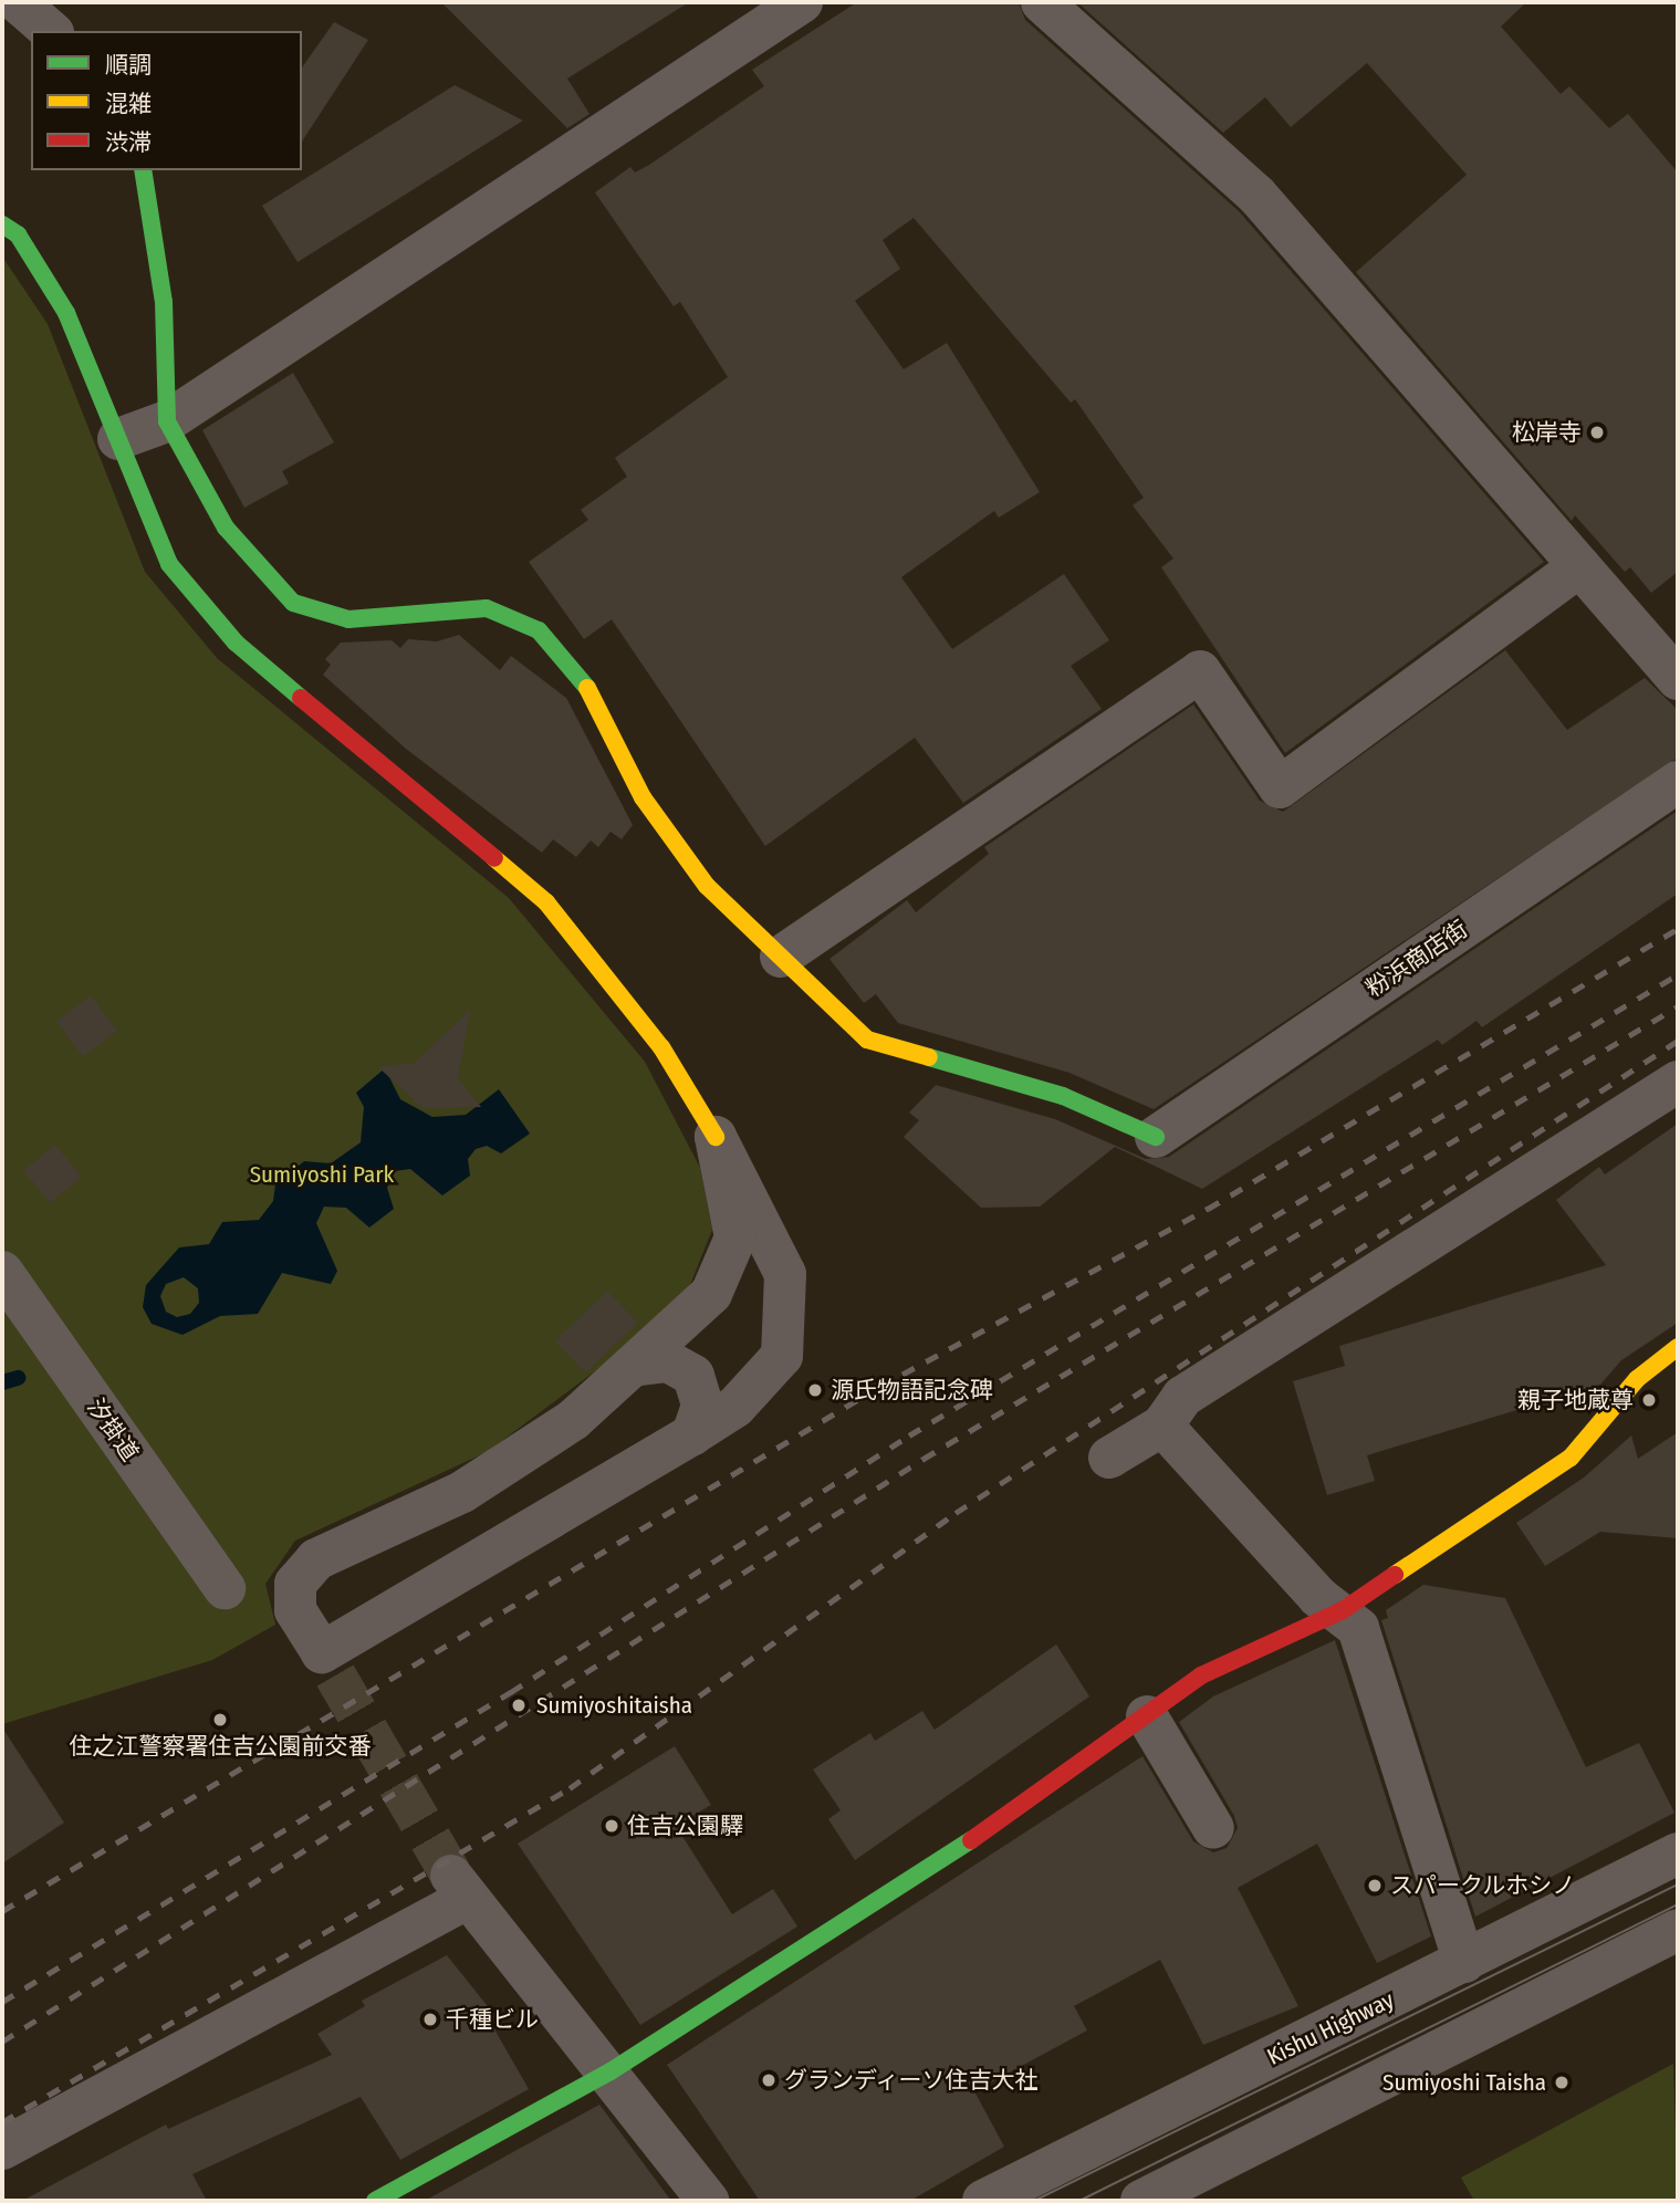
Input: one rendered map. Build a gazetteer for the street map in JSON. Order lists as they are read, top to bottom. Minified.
{"streets":{"street":["粉浜商店街","汐掛道","Kishu Highway"]},"parks":["Sumiyoshi Park"],"places":["松岸寺","源氏物語記念碑","親子地蔵尊","Sumiyoshitaisha","住之江警察署住吉公園前交番","住吉公園驛","スパークルホシノ","千種ビル","グランディーソ住吉大社","Sumiyoshi Taisha"],"legend":["順調","混雑","渋滞"]}
